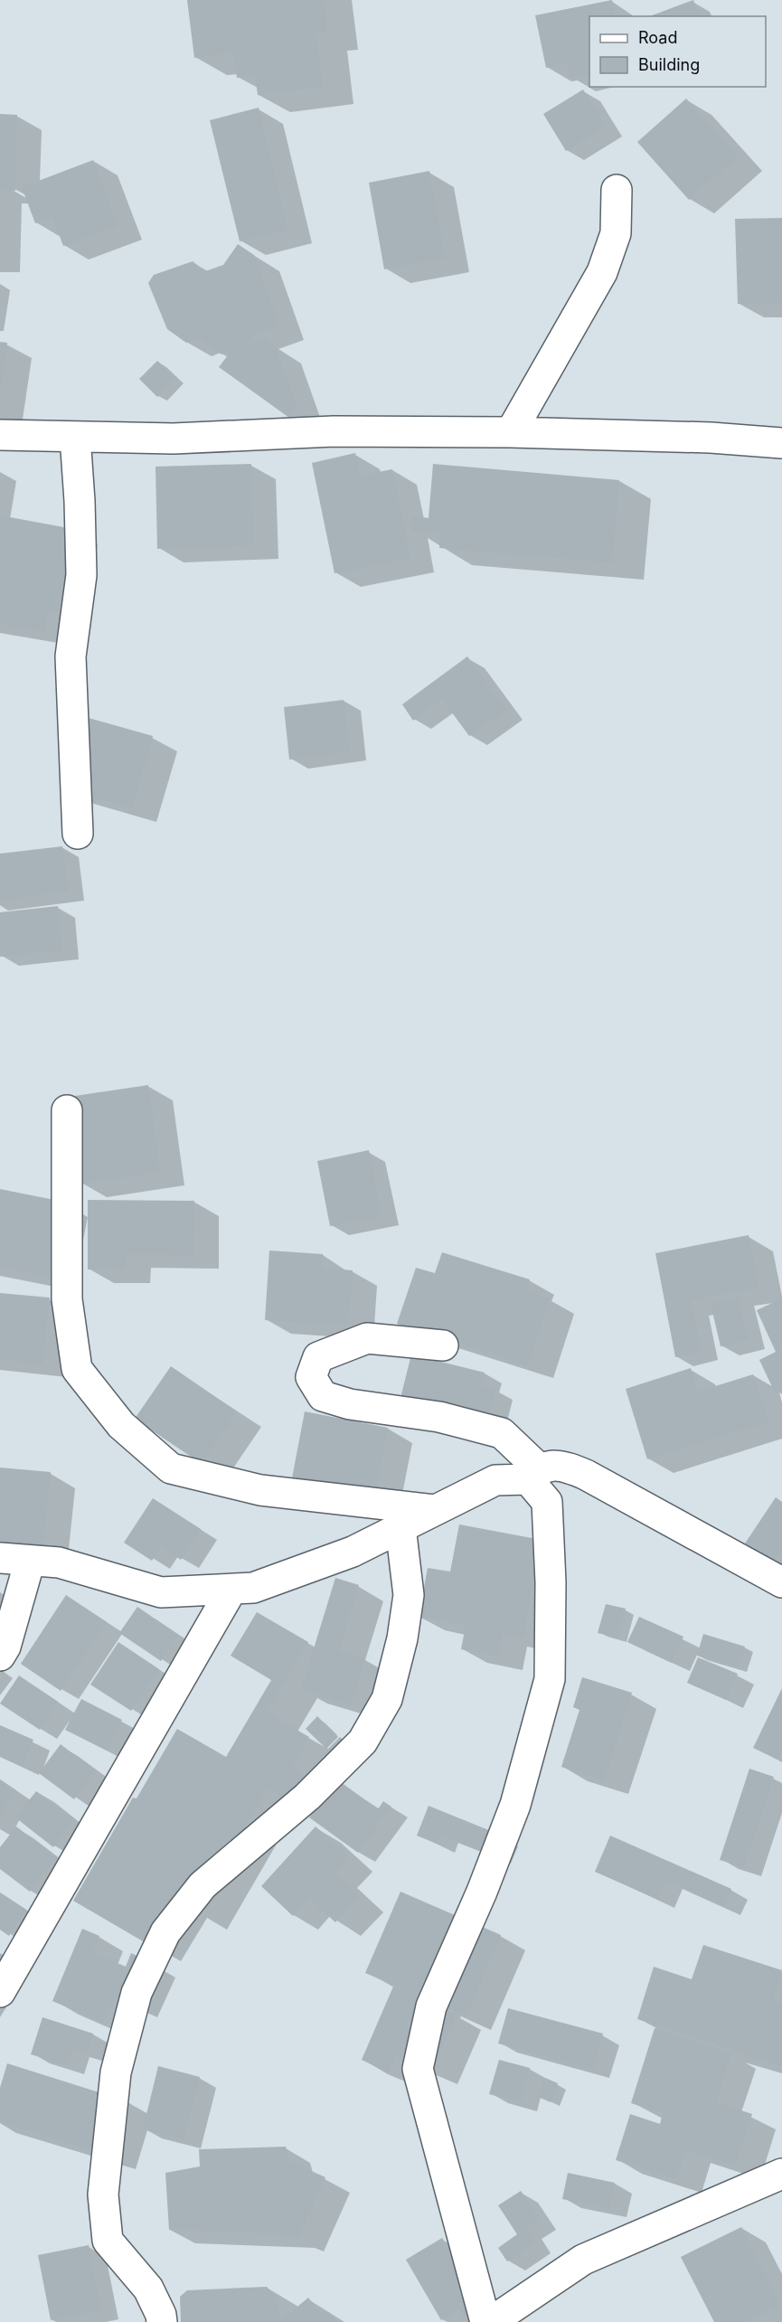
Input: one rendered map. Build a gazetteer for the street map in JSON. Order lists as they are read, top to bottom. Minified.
{"legend":["Road","Building"]}
